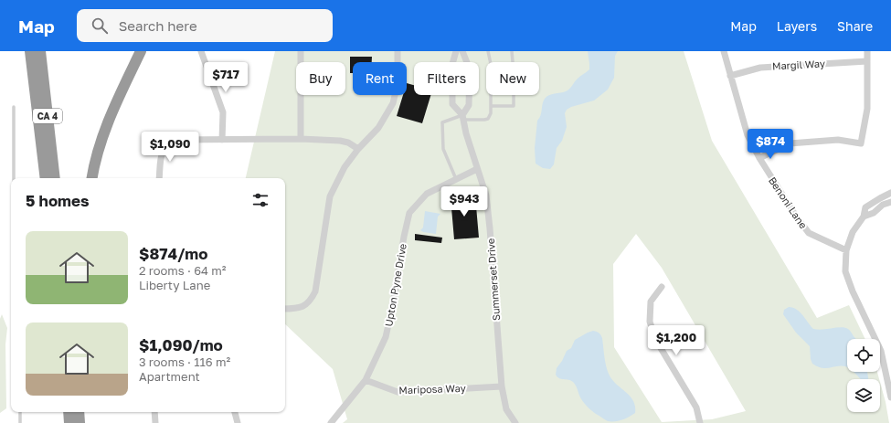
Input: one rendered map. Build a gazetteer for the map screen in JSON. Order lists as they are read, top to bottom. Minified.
{"streets":{"highway":["CA 4"],"street":["Margil Way","Benoni Lane","Summerset Drive","Upton Pyne Drive","Mariposa Way"]},"crossings":[["Margil Way","Benoni Lane"],["Summerset Drive","Upton Pyne Drive"],["Summerset Drive","Mariposa Way"],["Upton Pyne Drive","Mariposa Way"]],"page":{"header":"Map","search":"Search here","nav":["Map","Layers","Share"],"price":["$717","$874","$1,090","$943","$1,200"],"chip":["Buy","Rent","Filters","New"],"heading":"5 homes","list":[{"name":"$874/mo","note":"2 rooms · 64 m² · Liberty Lane"},{"name":"$1,090/mo","note":"3 rooms · 116 m² · Apartment"}]}}
